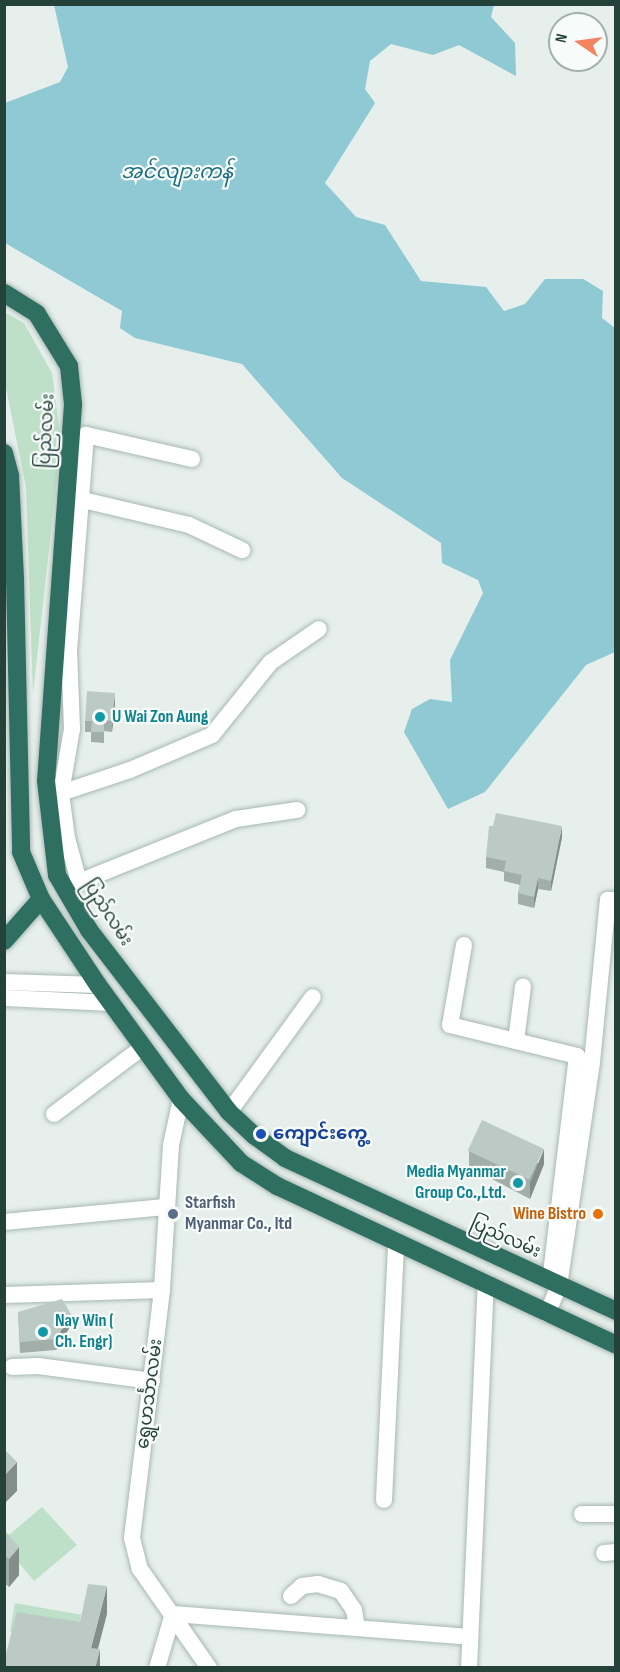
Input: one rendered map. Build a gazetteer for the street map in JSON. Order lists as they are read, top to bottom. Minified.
{"streets":{"highway":["ပြည်လမ်း"],"street":["ရွှေဟင်္သာလမ်း"]},"crossings":[["ပြည်လမ်း","ရွှေဟင်္သာလမ်း"]],"water":["အင်လျားကန်"],"places":["U Wai Zon Aung","ကျောင်းကွေ့","Media Myanmar Group Co.,Ltd.","Starfish Myanmar Co., ltd","Wine Bistro","Nay Win ( Ch. Engr)"],"north":"left"}
